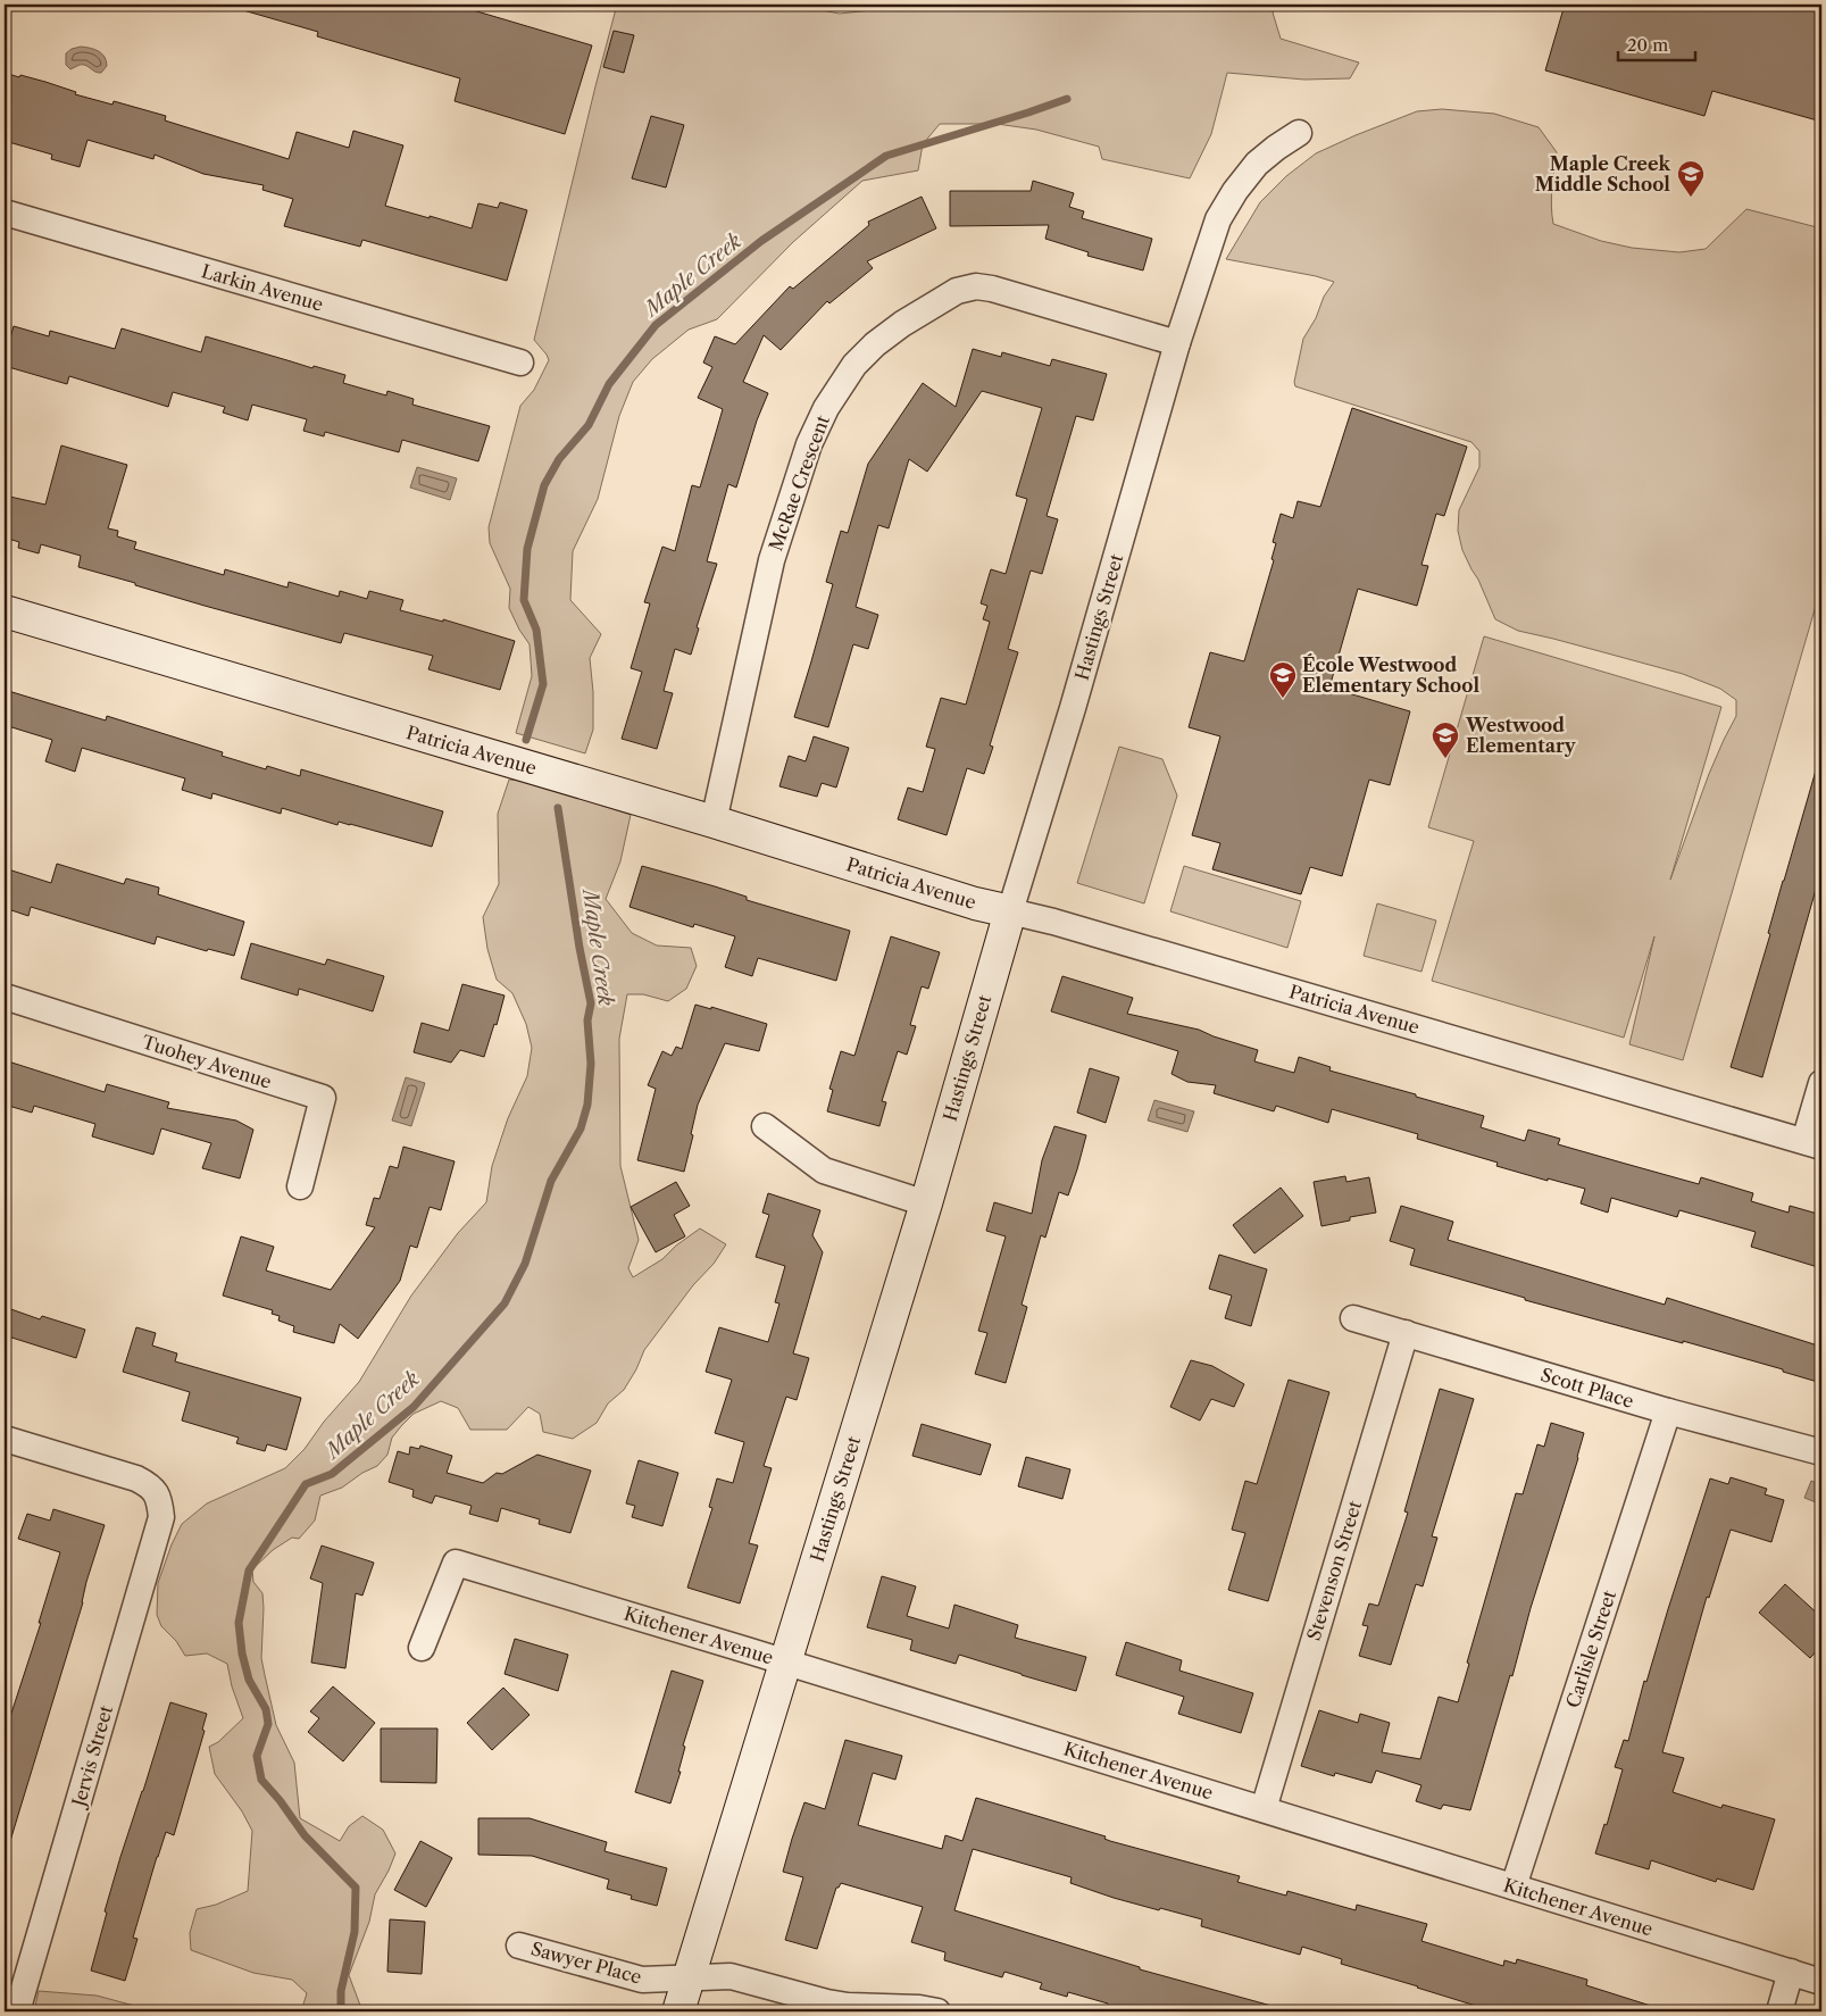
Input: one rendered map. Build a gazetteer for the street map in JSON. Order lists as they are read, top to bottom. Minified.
{"streets":{"street":["Larkin Avenue","McRae Crescent","Hastings Street","Patricia Avenue","Tuohey Avenue","Scott Place","Stevenson Street","Kitchener Avenue","Carlisle Street","Jervis Street","Sawyer Place"]},"crossings":[["McRae Crescent","Hastings Street"],["McRae Crescent","Patricia Avenue"],["Hastings Street","Patricia Avenue"],["Hastings Street","Kitchener Avenue"],["Hastings Street","Sawyer Place"],["Scott Place","Stevenson Street"],["Scott Place","Carlisle Street"],["Stevenson Street","Kitchener Avenue"],["Kitchener Avenue","Carlisle Street"]],"water":["Maple Creek"],"places":{"school or university":["Maple Creek Middle School","École Westwood Elementary School","Westwood Elementary"]},"scale_bar":"20 m"}
